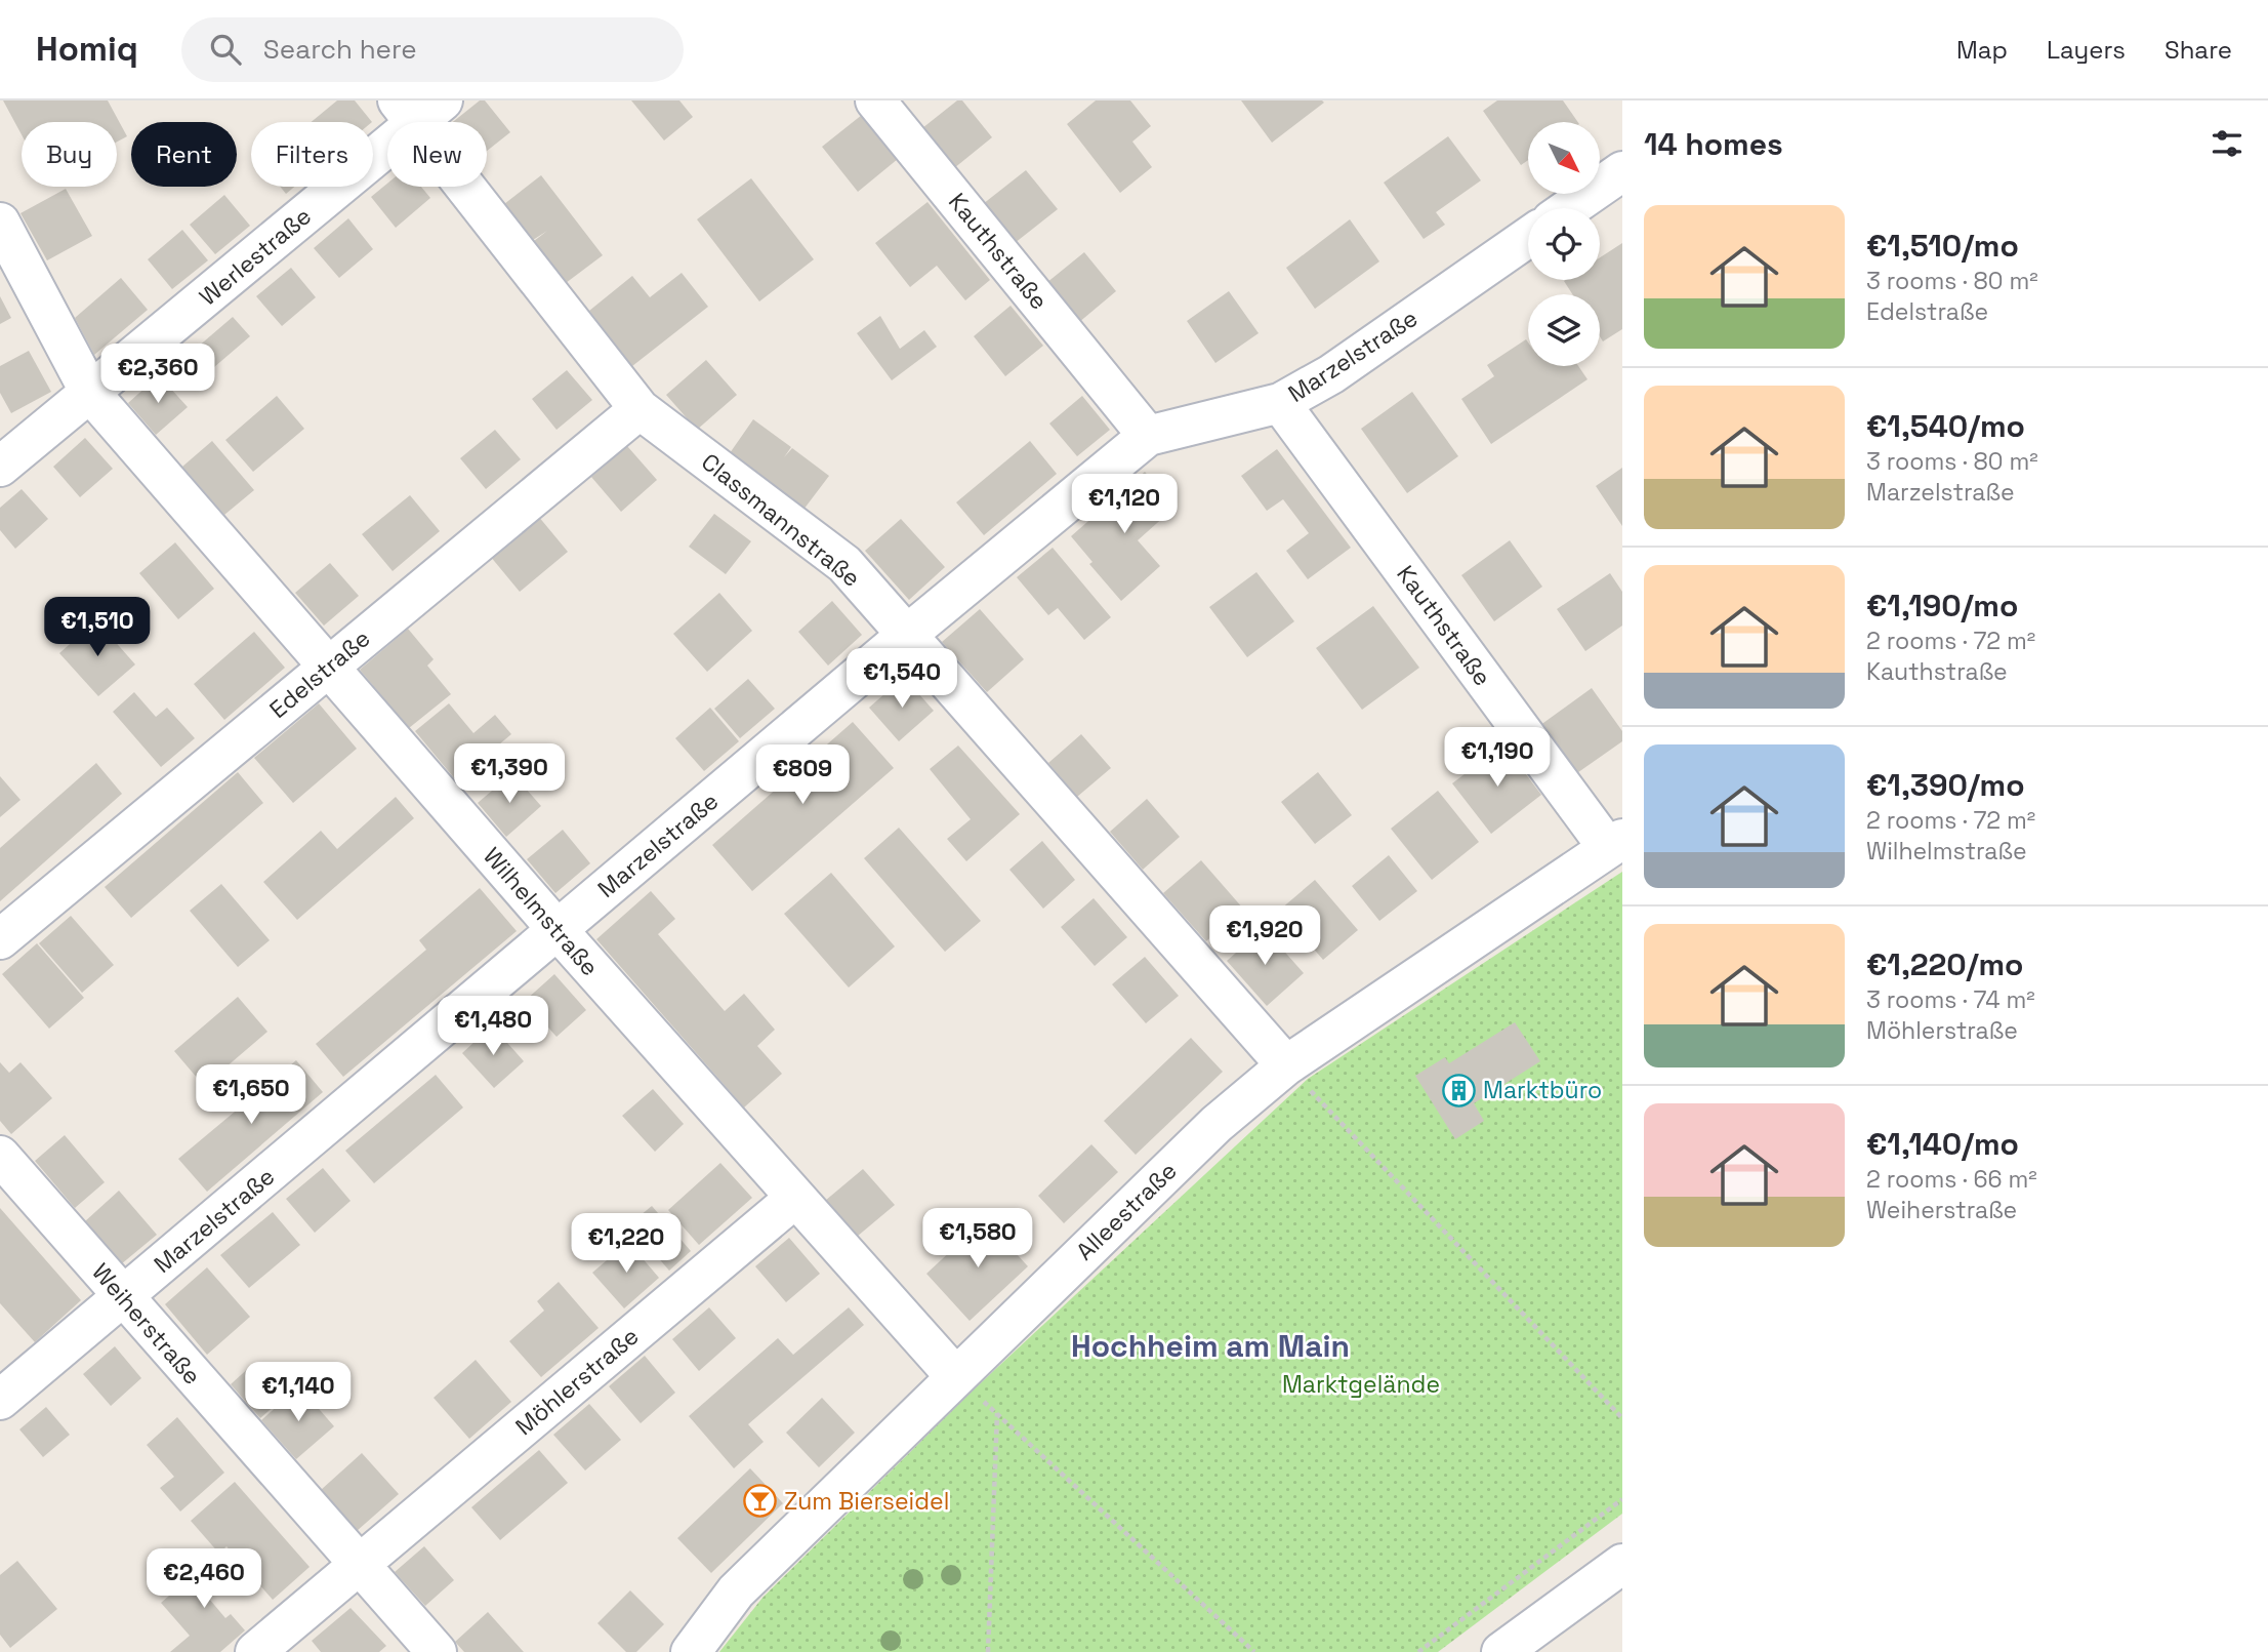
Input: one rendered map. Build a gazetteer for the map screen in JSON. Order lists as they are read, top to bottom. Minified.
{"streets":{"street":["Kauthstraße","Werlestraße","Marzelstraße","Classmannstraße","Edelstraße","Wilhelmstraße","Alleestraße","Weiherstraße","Möhlerstraße"]},"crossings":[["Kauthstraße","Marzelstraße"],["Kauthstraße","Alleestraße"],["Werlestraße","Classmannstraße"],["Werlestraße","Wilhelmstraße"],["Marzelstraße","Classmannstraße"],["Marzelstraße","Wilhelmstraße"],["Marzelstraße","Weiherstraße"],["Classmannstraße","Edelstraße"],["Classmannstraße","Alleestraße"],["Edelstraße","Wilhelmstraße"],["Wilhelmstraße","Alleestraße"],["Wilhelmstraße","Möhlerstraße"],["Weiherstraße","Möhlerstraße"]],"districts":["Hochheim am Main"],"parks":["Marktgelände"],"places":{"building":["Marktbüro"],"bar":["Zum Bierseidel"]},"north":"bottom right","page":{"header":"Homiq","search":"Search here","nav":["Map","Layers","Share"],"heading":"14 homes","chip":["Buy","Rent","Filters","New"],"list":[{"name":"€1,510/mo","note":"3 rooms · 80 m² · Edelstraße"},{"name":"€1,540/mo","note":"3 rooms · 80 m² · Marzelstraße"},{"name":"€1,190/mo","note":"2 rooms · 72 m² · Kauthstraße"},{"name":"€1,390/mo","note":"2 rooms · 72 m² · Wilhelmstraße"},{"name":"€1,220/mo","note":"3 rooms · 74 m² · Möhlerstraße"},{"name":"€1,140/mo","note":"2 rooms · 66 m² · Weiherstraße"}],"price":["€2,360","€1,120","€1,510","€1,540","€1,190","€1,390","€809","€1,920","€1,480","€1,650","€1,580","€1,220","€1,140","€2,460"]}}
